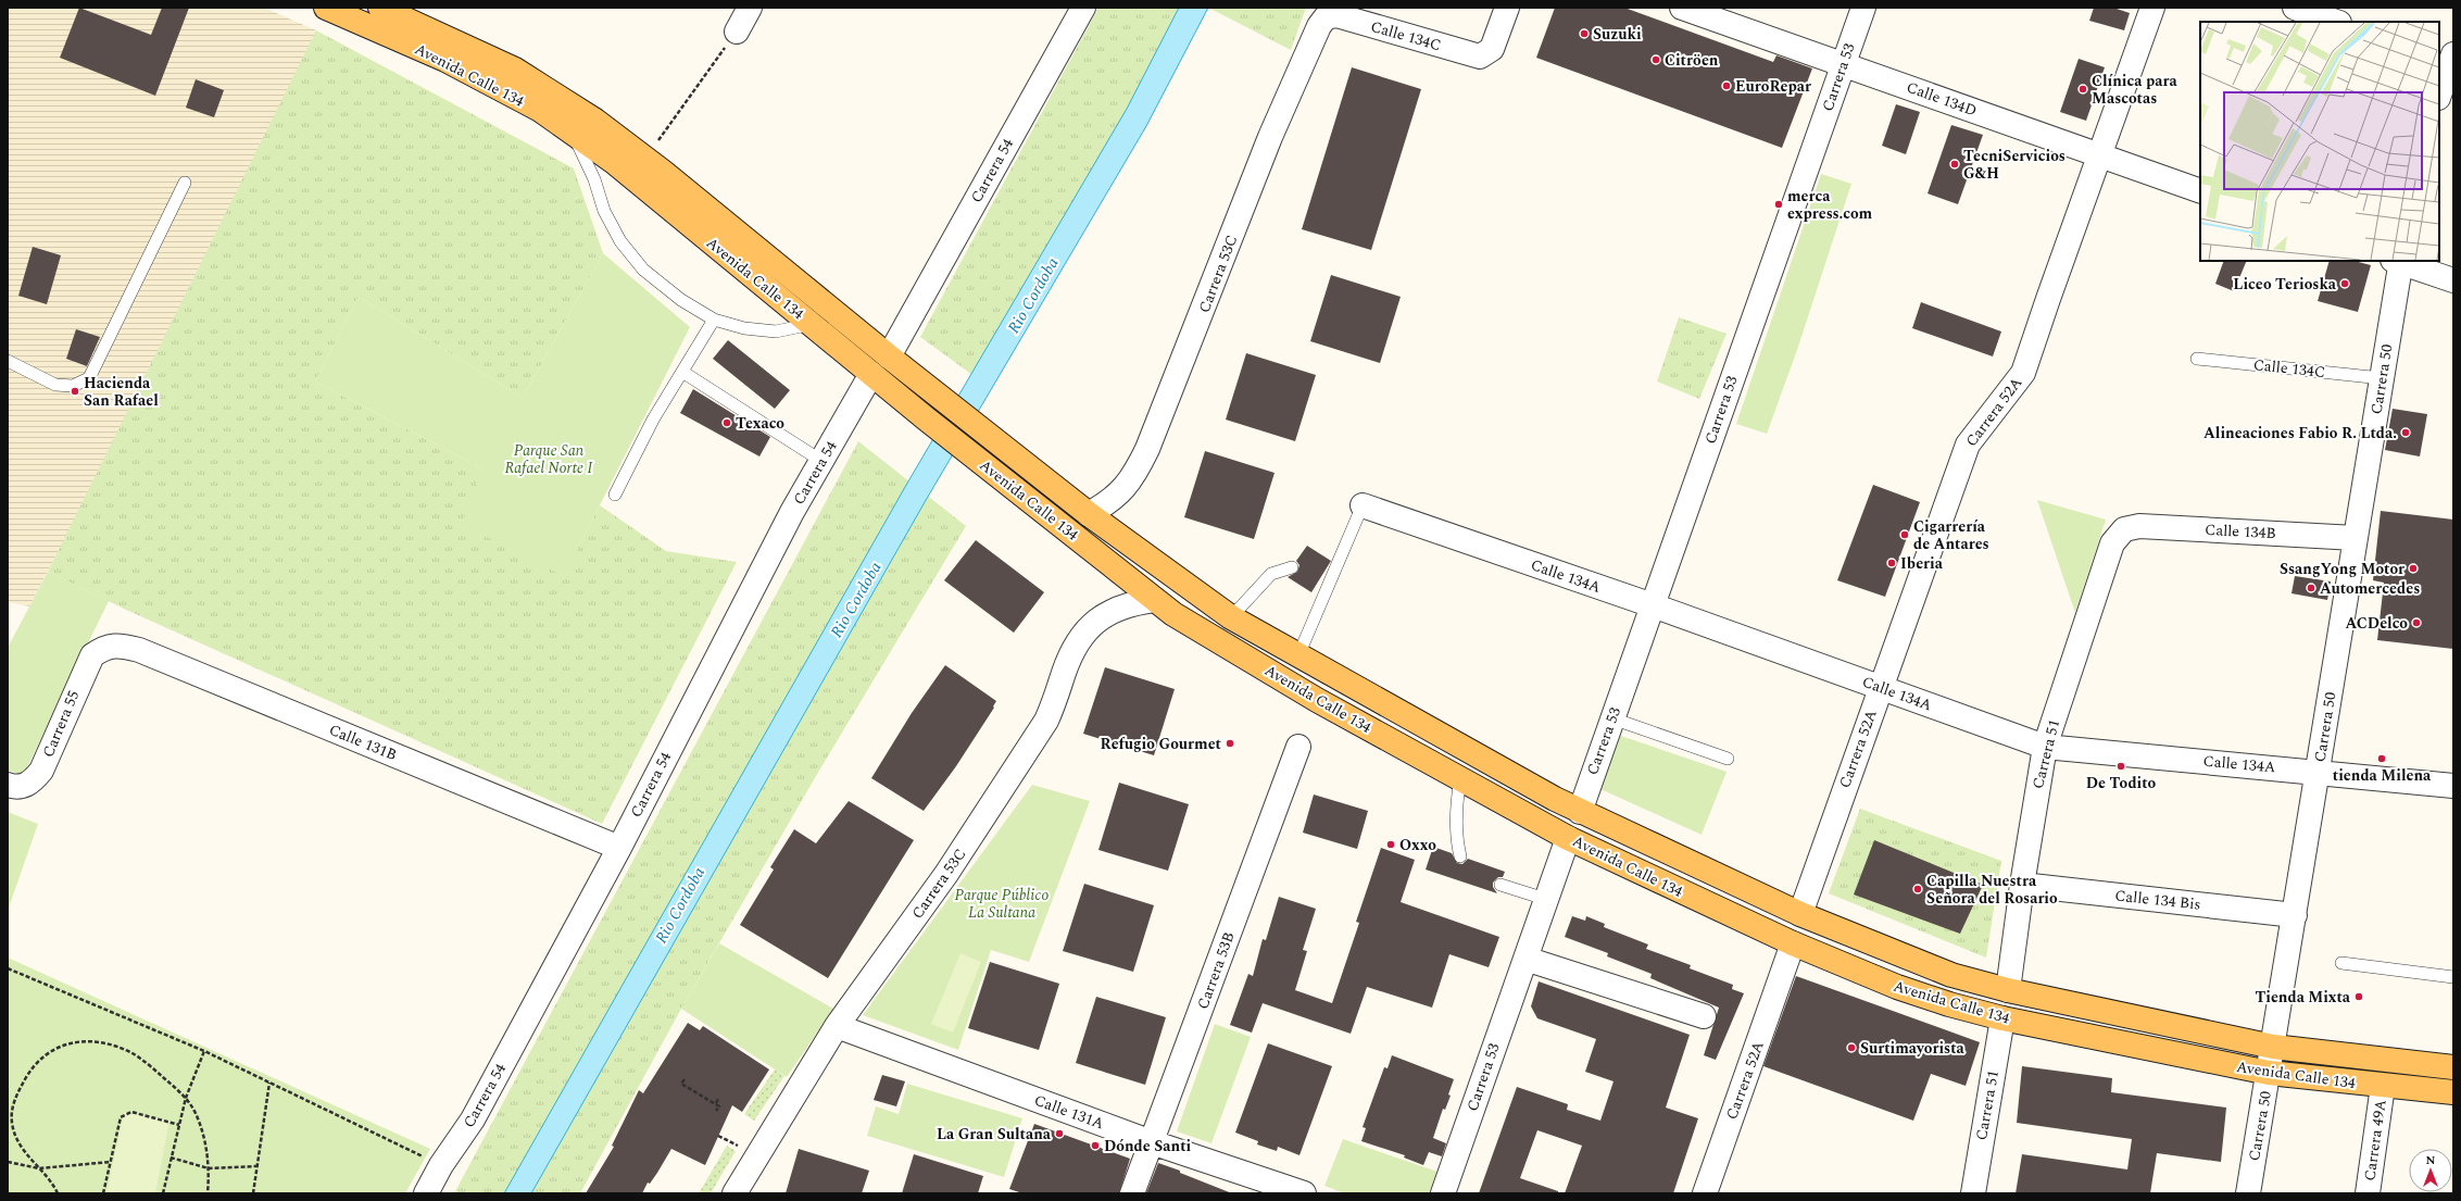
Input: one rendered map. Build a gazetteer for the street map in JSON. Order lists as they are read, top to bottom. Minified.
{"streets":{"main road":["Avenida Calle 134"],"street":["Calle 134C","Carrera 53","Calle 134D","Carrera 54","Carrera 53C","Carrera 50","Carrera 52A","Calle 134B","Calle 134A","Carrera 55","Calle 131B","Carrera 51","Calle 134 Bis","Carrera 53B","Calle 131A","Carrera 49A"]},"crossings":[["Calle 134C","Carrera 53C"],["Calle 134C","Carrera 50"],["Avenida Calle 134","Carrera 53"],["Avenida Calle 134","Carrera 54"],["Avenida Calle 134","Carrera 53C"],["Avenida Calle 134","Carrera 50"],["Avenida Calle 134","Carrera 52A"],["Avenida Calle 134","Carrera 51"],["Avenida Calle 134","Carrera 49A"],["Carrera 53","Calle 134D"],["Carrera 53","Calle 134A"],["Calle 134D","Carrera 52A"],["Carrera 54","Calle 131B"],["Carrera 53C","Calle 131A"],["Carrera 50","Calle 134B"],["Carrera 50","Calle 134A"],["Carrera 50","Calle 134 Bis"],["Carrera 52A","Calle 134A"],["Calle 134B","Carrera 51"],["Calle 134A","Carrera 51"],["Carrera 55","Calle 131B"],["Carrera 51","Calle 134 Bis"],["Carrera 53B","Calle 131A"]],"water":["Rio Cordoba"],"parks":["Parque San Rafael Norte I","Parque Público La Sultana"],"places":["Suzuki","Citröen","EuroRepar","Clínica para Mascotas","TecniServicios G&H","merca express.com","Liceo Terioska","Hacienda San Rafael","Texaco","Alineaciones Fabio R. Ltda.","Cigarrería de Antares","Iberia","SsangYong Motor","Automercedes","ACDelco","Refugio Gourmet","tienda Milena","De Todito","Oxxo","Capilla Nuestra Señora del Rosario","Tienda Mixta","Surtimayorista","La Gran Sultana","Dónde Santi"],"north":"top"}
